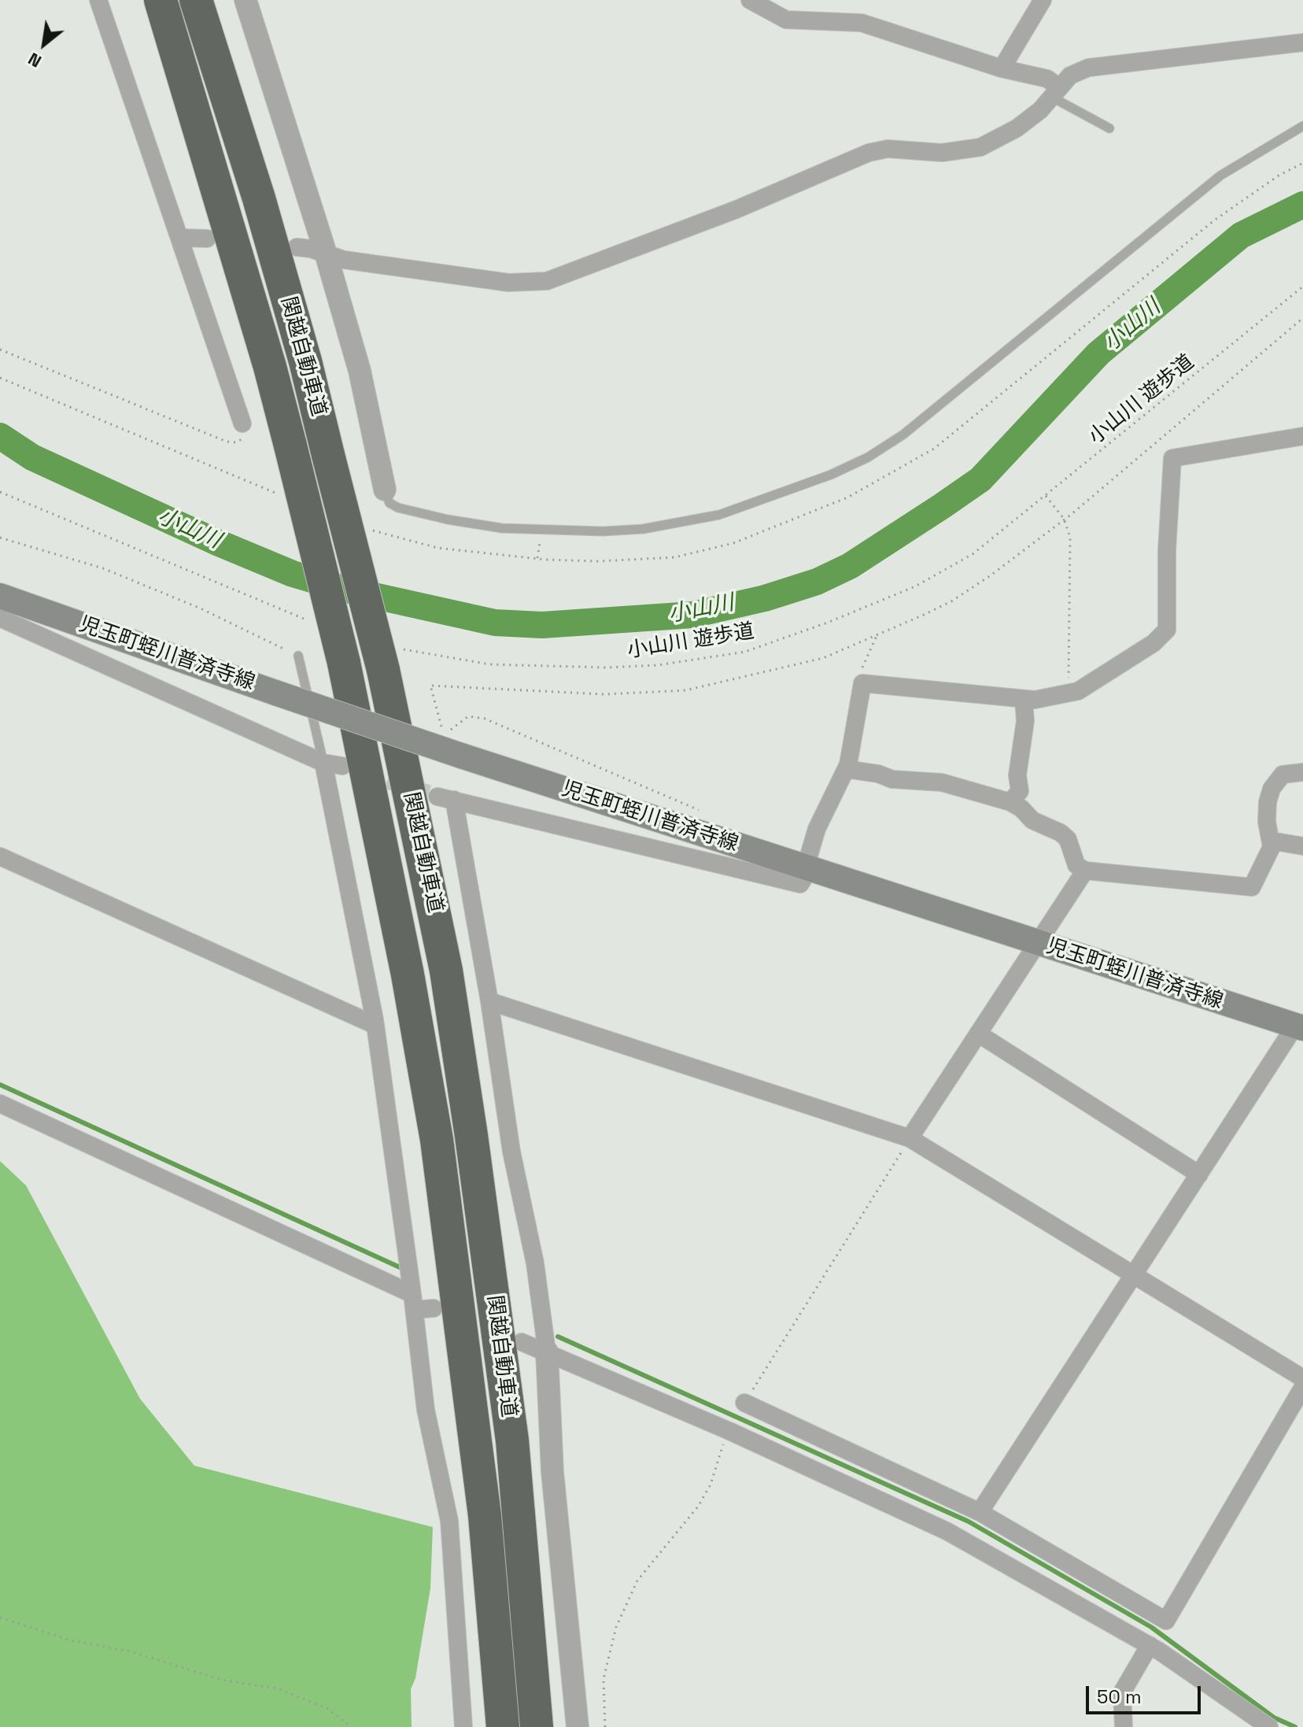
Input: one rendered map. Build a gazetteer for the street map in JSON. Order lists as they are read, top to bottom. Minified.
{"streets":{"highway":["関越自動車道"],"main road":["児玉町蛭川普済寺線"],"path":["小山川 遊歩道"]},"crossings":[["関越自動車道","小山川 遊歩道"]],"water":["小山川"],"scale_bar":"50 m","north":"bottom left"}
